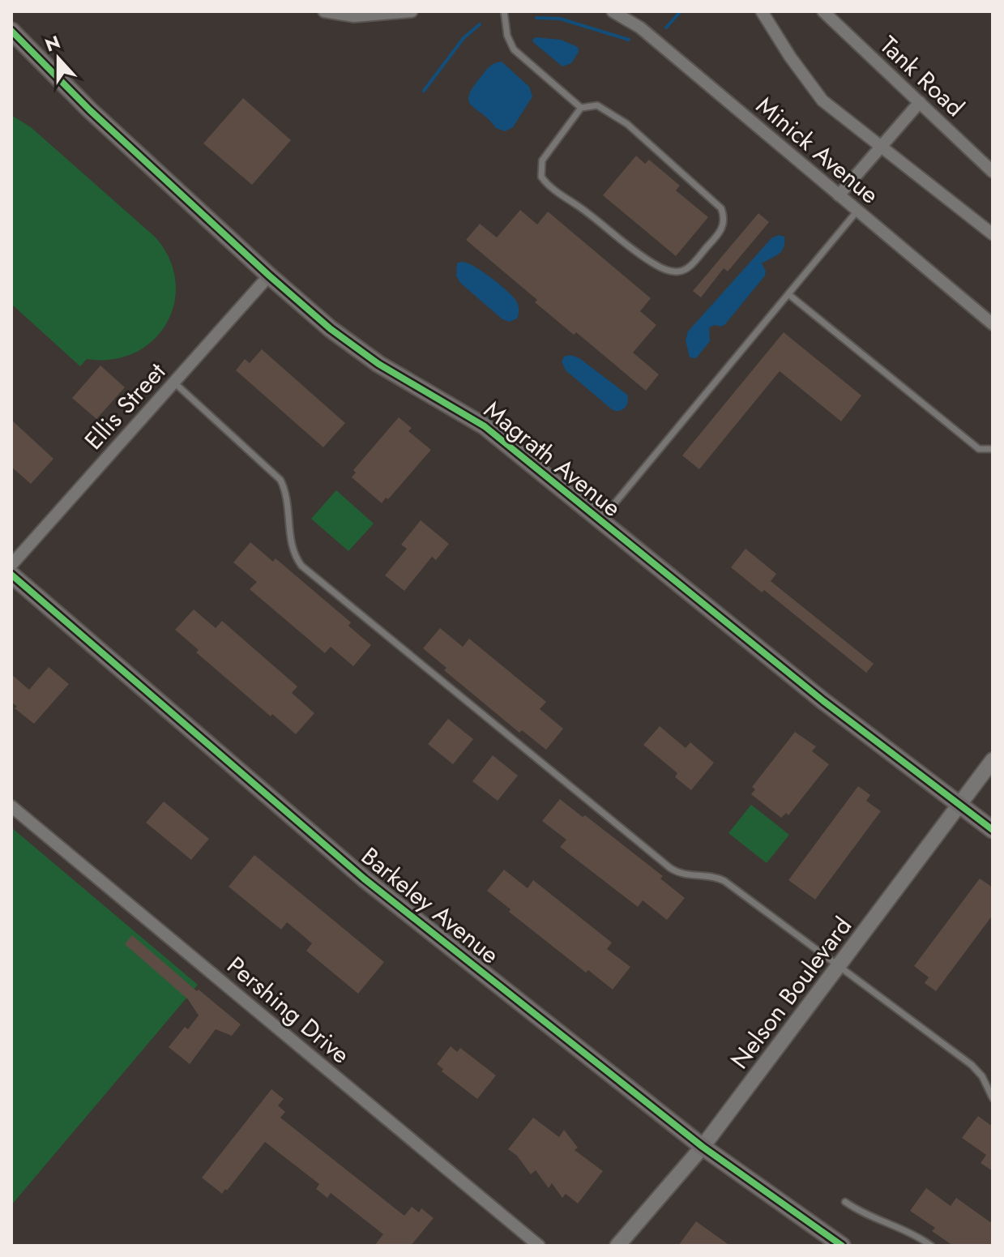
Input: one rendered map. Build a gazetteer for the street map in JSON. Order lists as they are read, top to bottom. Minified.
{"streets":{"main road":["Magrath Avenue","Barkeley Avenue"],"street":["Tank Road","Minick Avenue","Ellis Street","Nelson Boulevard","Pershing Drive"]},"crossings":[["Ellis Street","Magrath Avenue"],["Magrath Avenue","Nelson Boulevard"],["Barkeley Avenue","Nelson Boulevard"]],"north":"top"}
